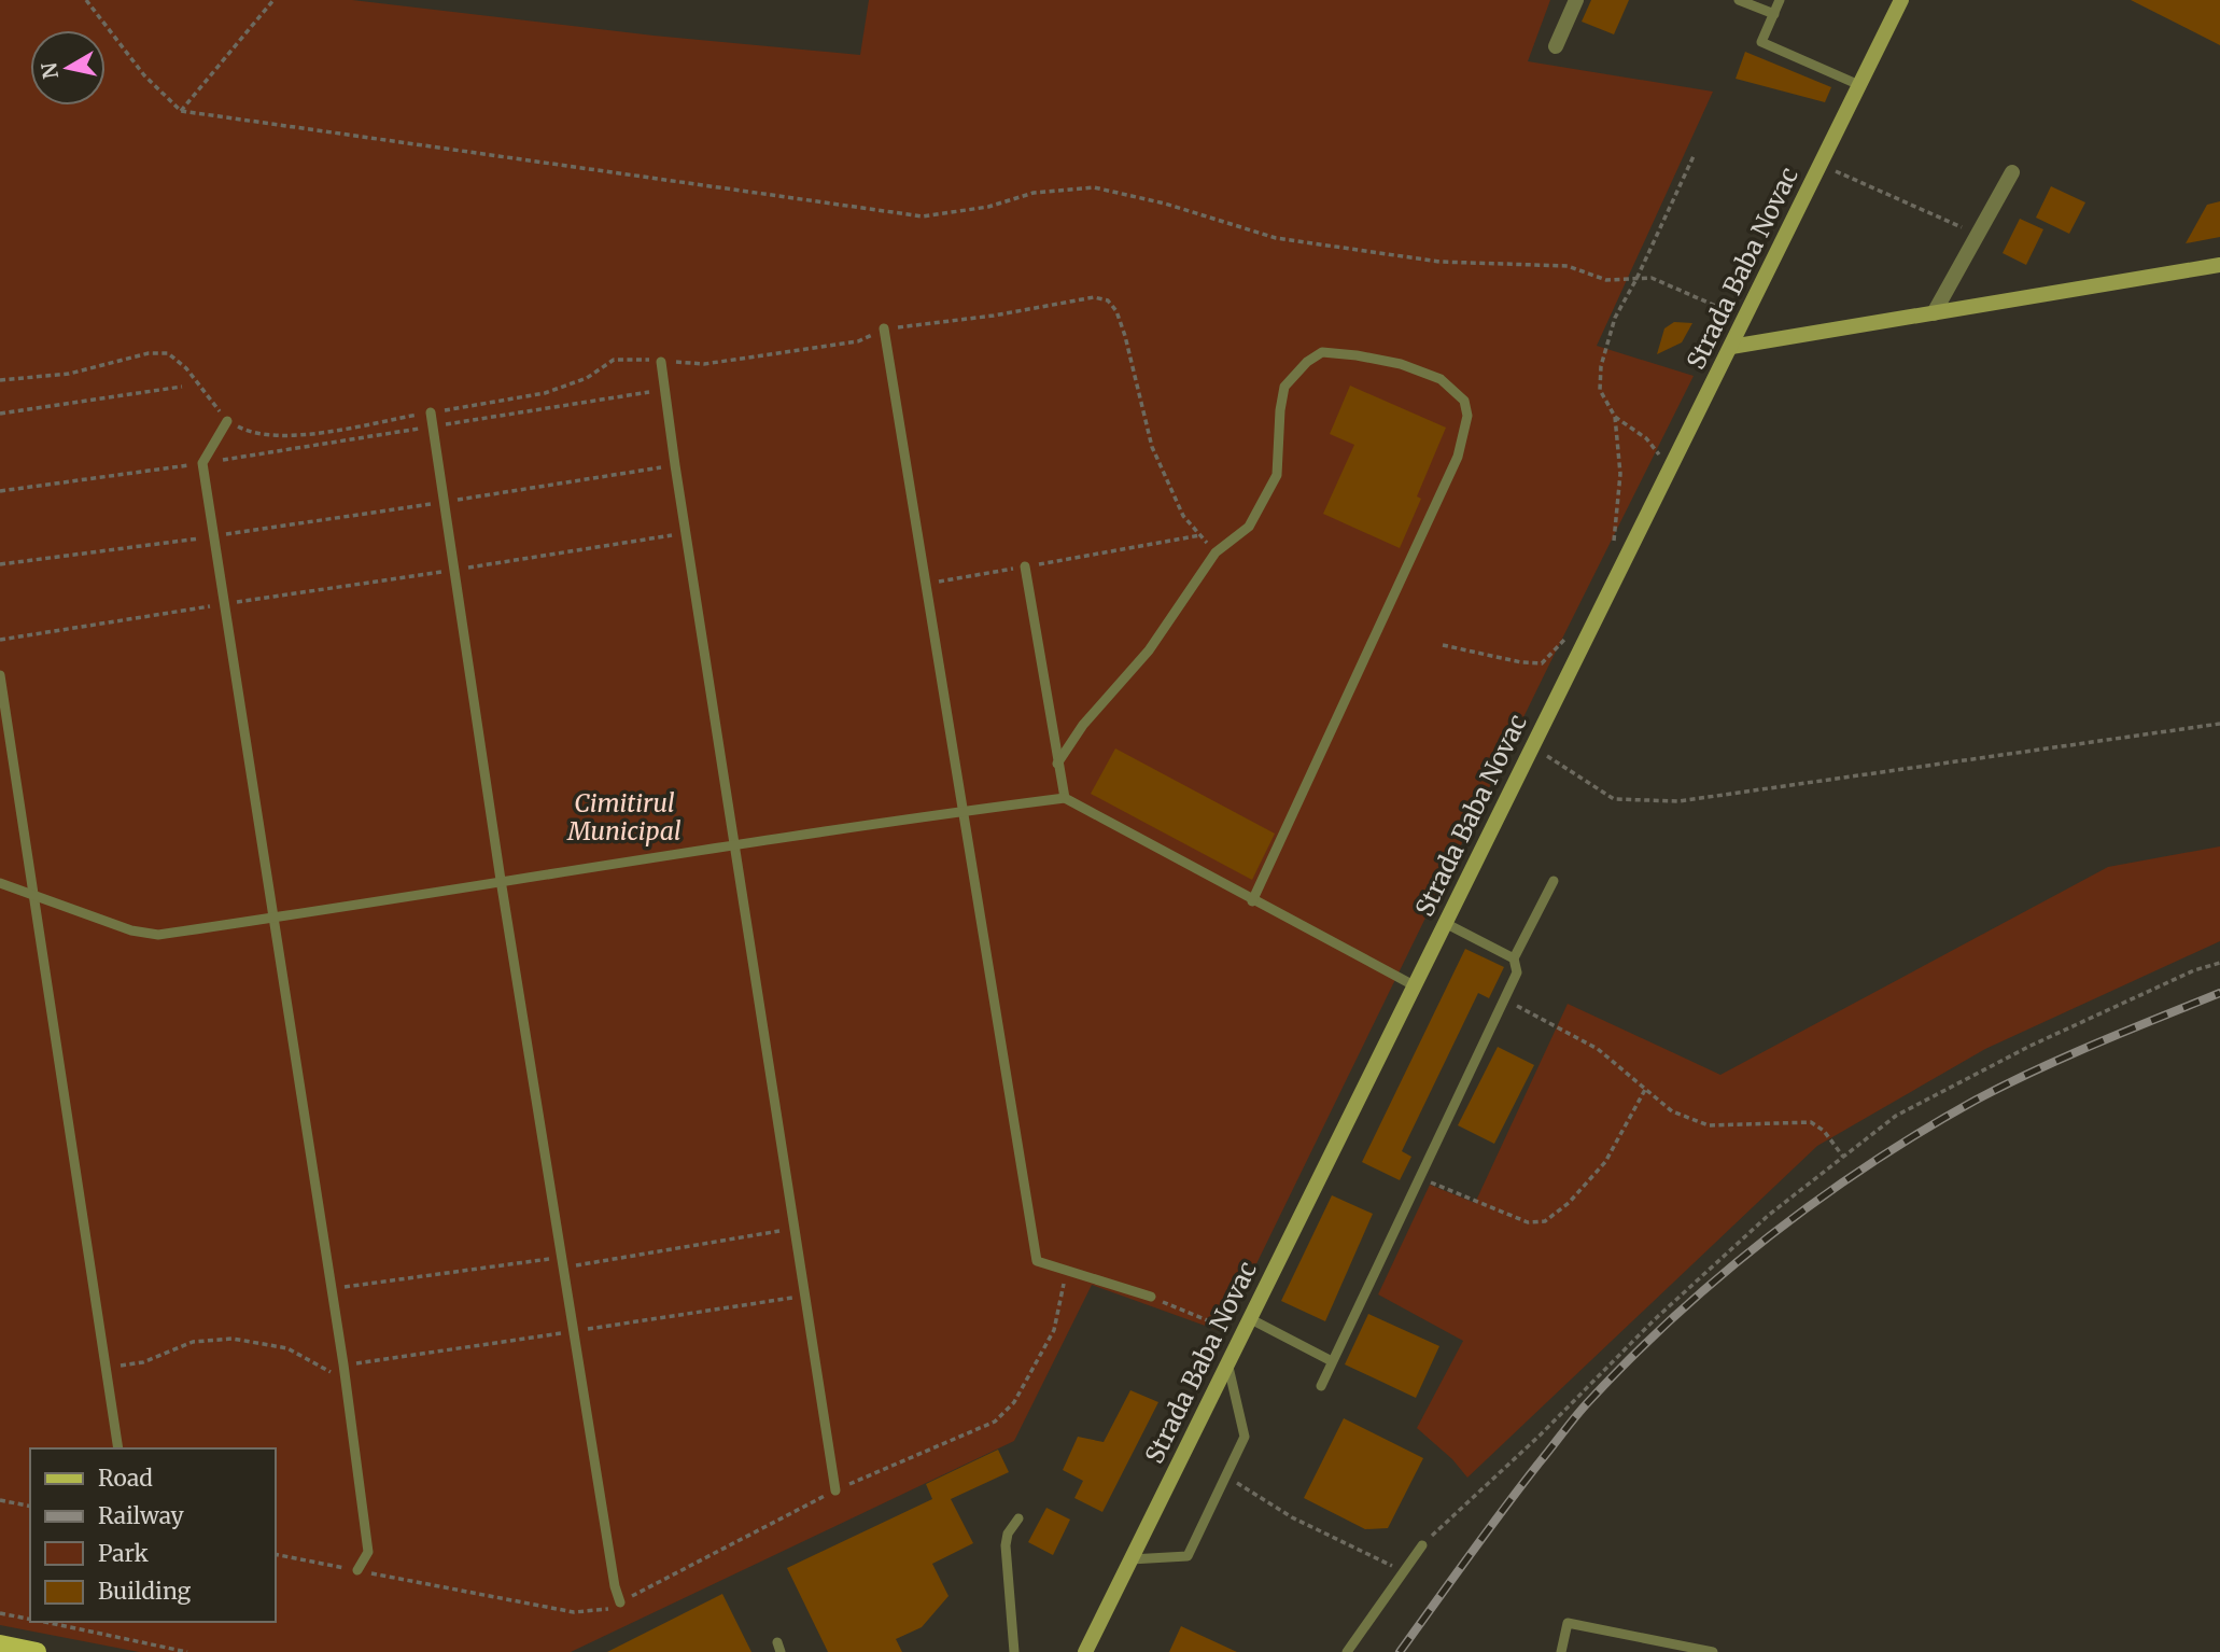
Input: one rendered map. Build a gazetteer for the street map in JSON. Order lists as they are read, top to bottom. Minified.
{"streets":{"main road":["Strada Baba Novac"]},"parks":["Cimitirul Municipal"],"legend":["Road","Railway","Park","Building"],"north":"left"}
